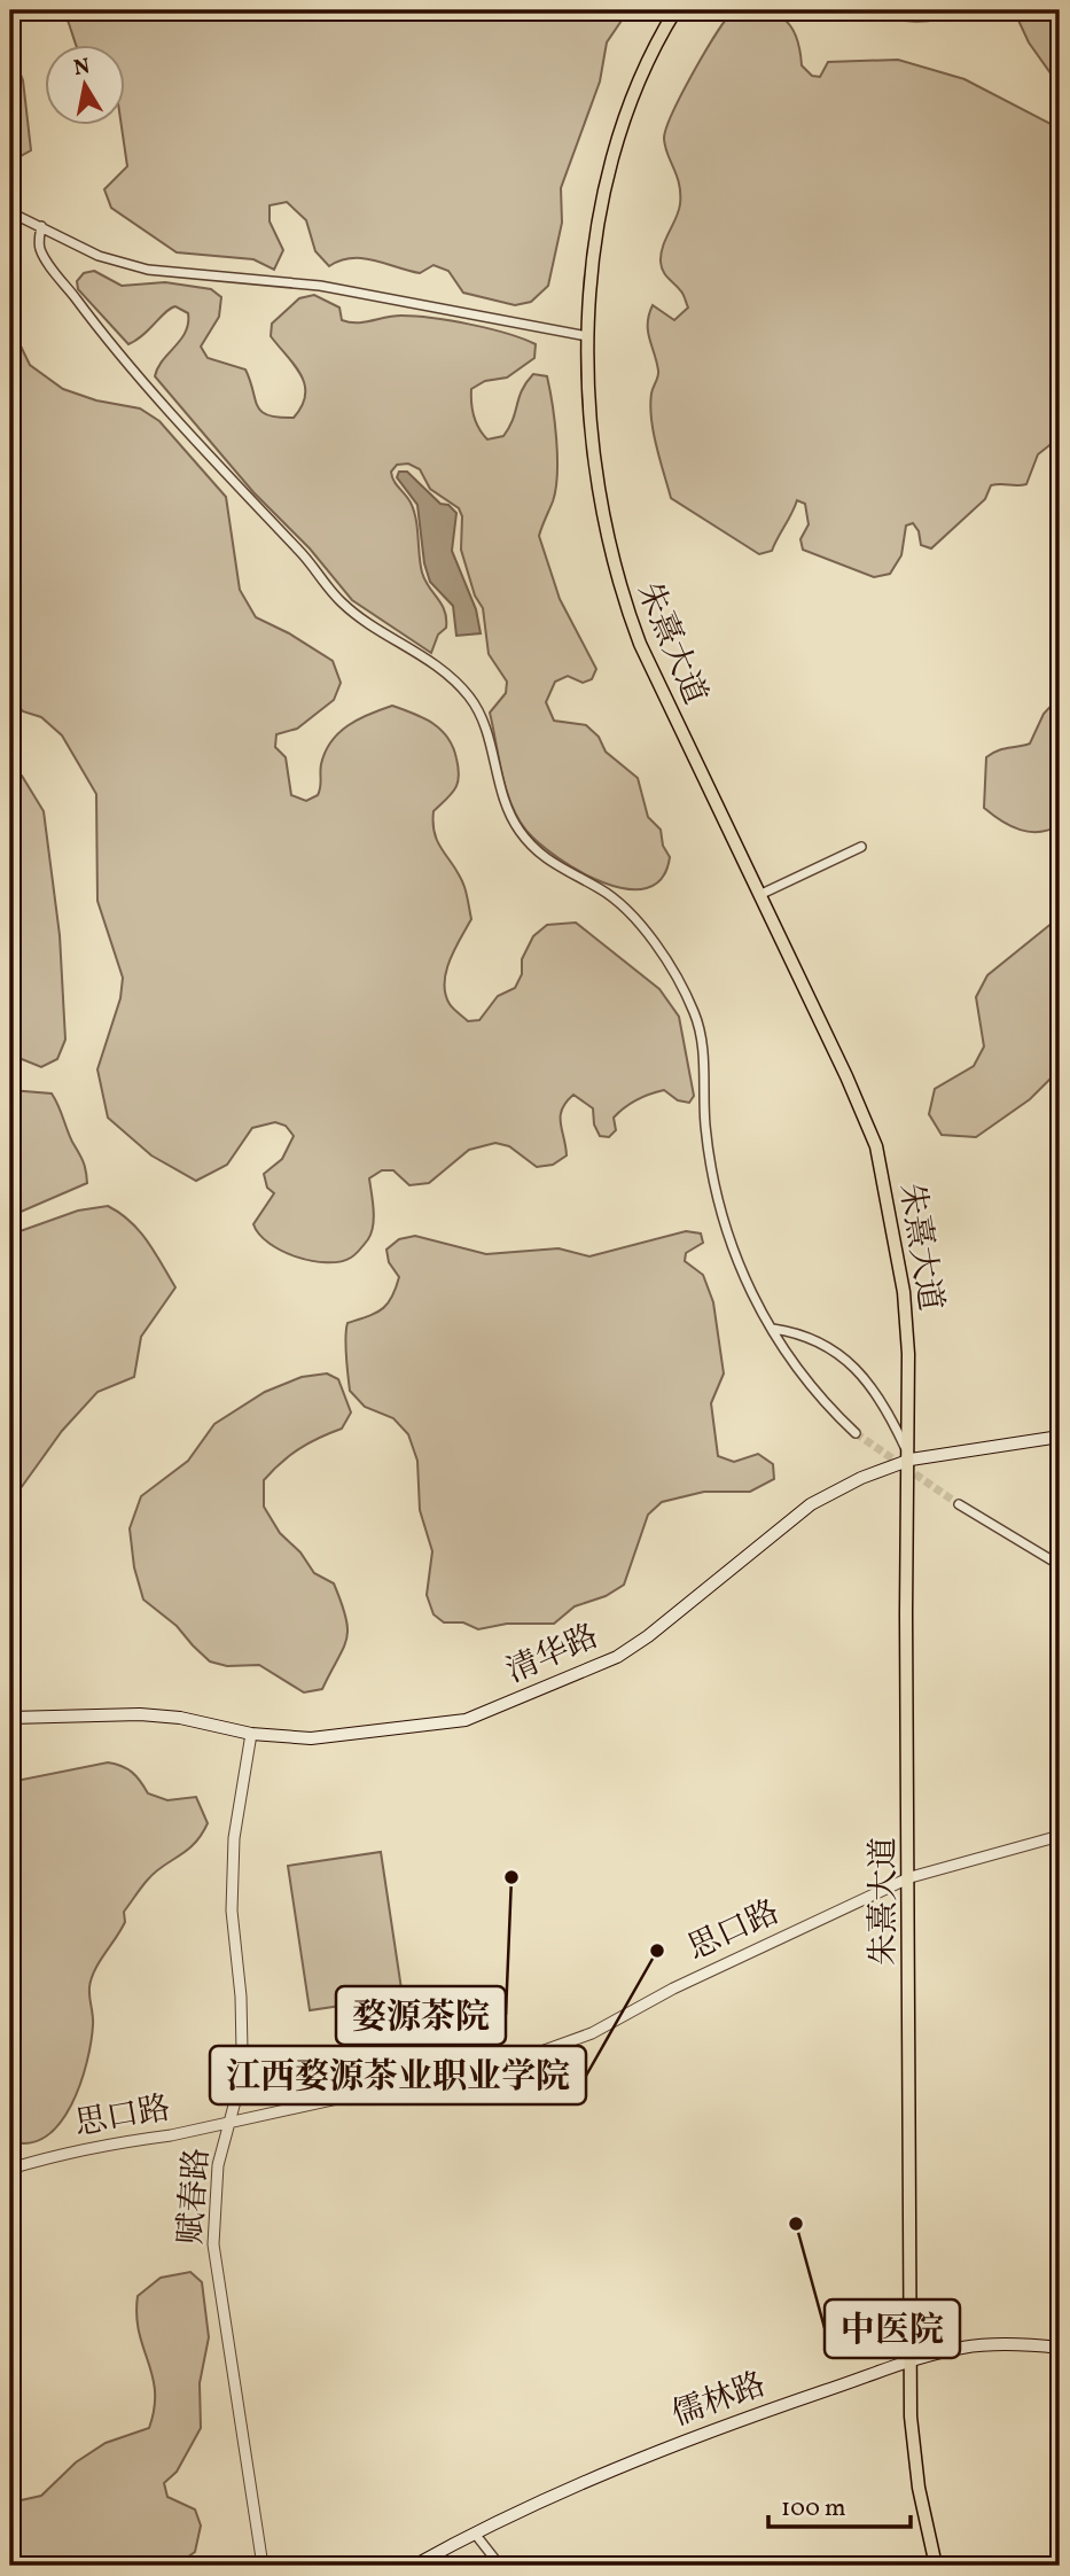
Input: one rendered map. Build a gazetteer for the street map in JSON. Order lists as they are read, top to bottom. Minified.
{"streets":{"main road":["朱熹大道","清华路","儒林路"],"street":["思口路","赋春路"]},"crossings":[["朱熹大道","清华路"],["朱熹大道","思口路"],["朱熹大道","儒林路"],["清华路","赋春路"],["思口路","赋春路"]],"places":["婺源茶院","江西婺源茶业职业学院","中医院"],"scale_bar":"100 m","north":"top"}
